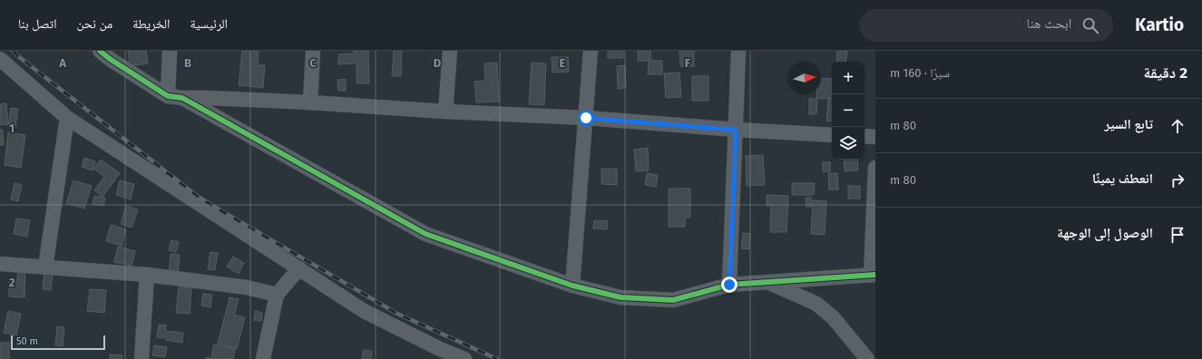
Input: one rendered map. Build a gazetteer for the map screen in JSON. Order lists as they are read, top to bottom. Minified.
{"scale_bar":"50 m","north":"right","page":{"header":"Kartio","search":"ابحث هنا","nav":["الرئيسية","الخريطة","من نحن","اتصل بنا"],"heading":["2 دقيقة","سيرًا · 160 m"],"map_buttons":["+","−"],"list":[["تابع السير","80 m"],["انعطف يمينًا","80 m"],"الوصول إلى الوجهة"],"scale":"50 m"},"grid":{"columns":["A","B","C","D","E","F"],"rows":["1","2"]}}
